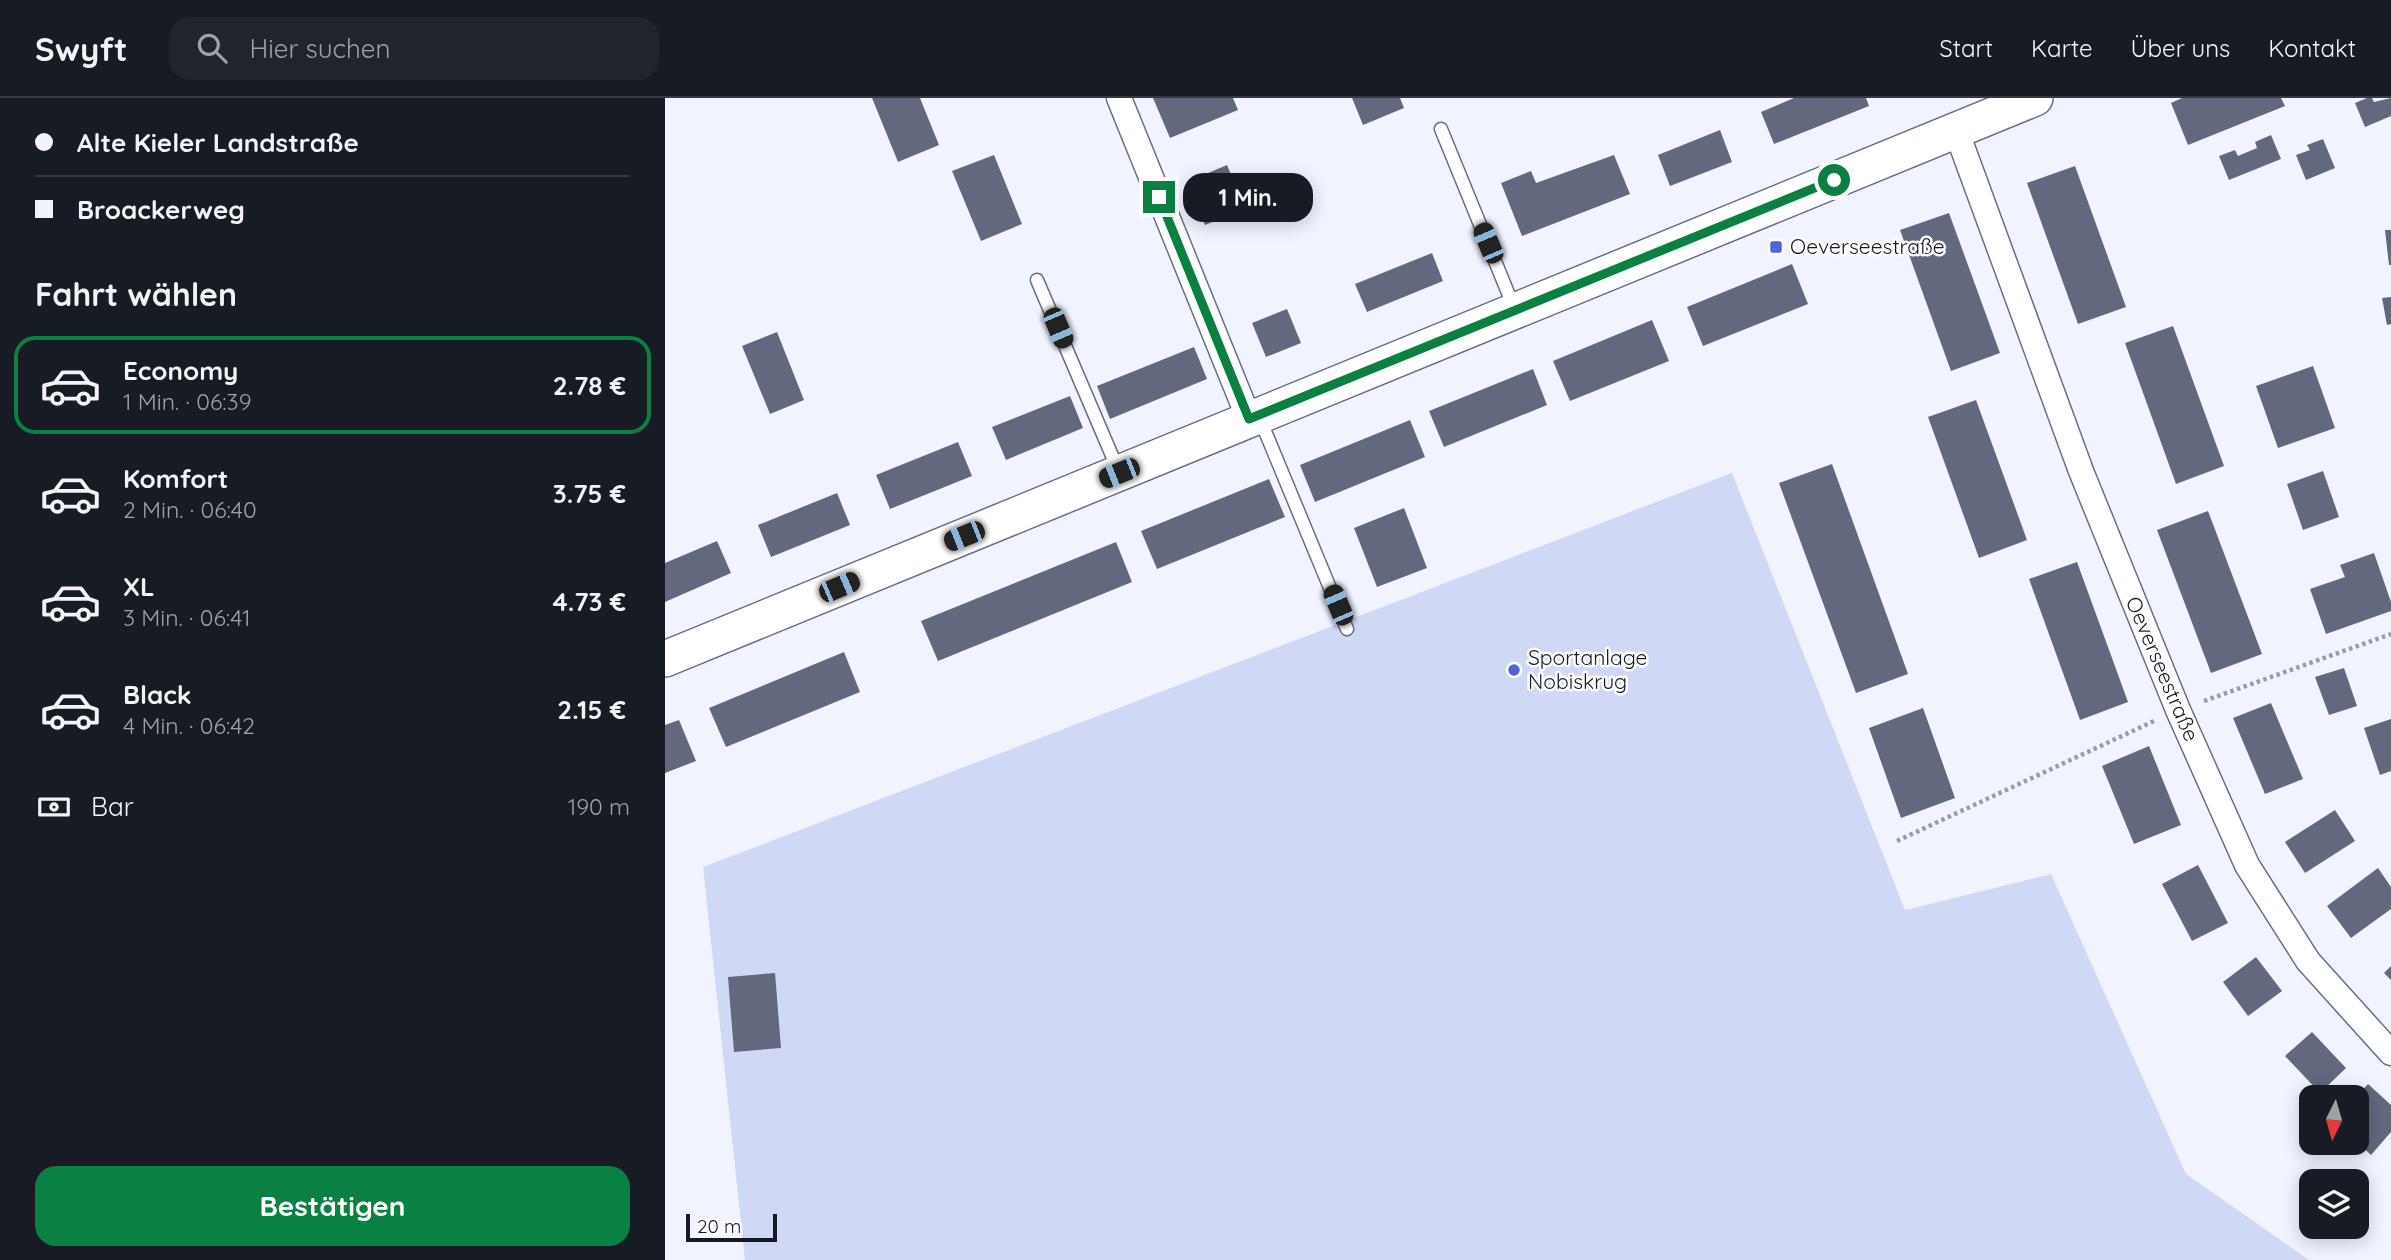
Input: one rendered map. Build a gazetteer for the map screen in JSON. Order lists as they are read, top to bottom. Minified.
{"streets":{"street":["Oeverseestraße"]},"places":{"transit":["Oeverseestraße"],"other":["Sportanlage Nobiskrug"]},"scale_bar":"20 m","north":"bottom","page":{"header":"Swyft","search":"Hier suchen","nav":["Start","Karte","Über uns","Kontakt"],"banner":["Alte Kieler Landstraße","Broackerweg"],"bubble":"1 Min.","heading":"Fahrt wählen","list":[{"name":"Economy","note":"1 Min. · 06:39","value":"2.78 €"},{"name":"Komfort","note":"2 Min. · 06:40","value":"3.75 €"},{"name":"XL","note":"3 Min. · 06:41","value":"4.73 €"},{"name":"Black","note":"4 Min. · 06:42","value":"2.15 €"}],"pay":["Bar","190 m"],"buttons":"Bestätigen","scale":"20 m"}}
